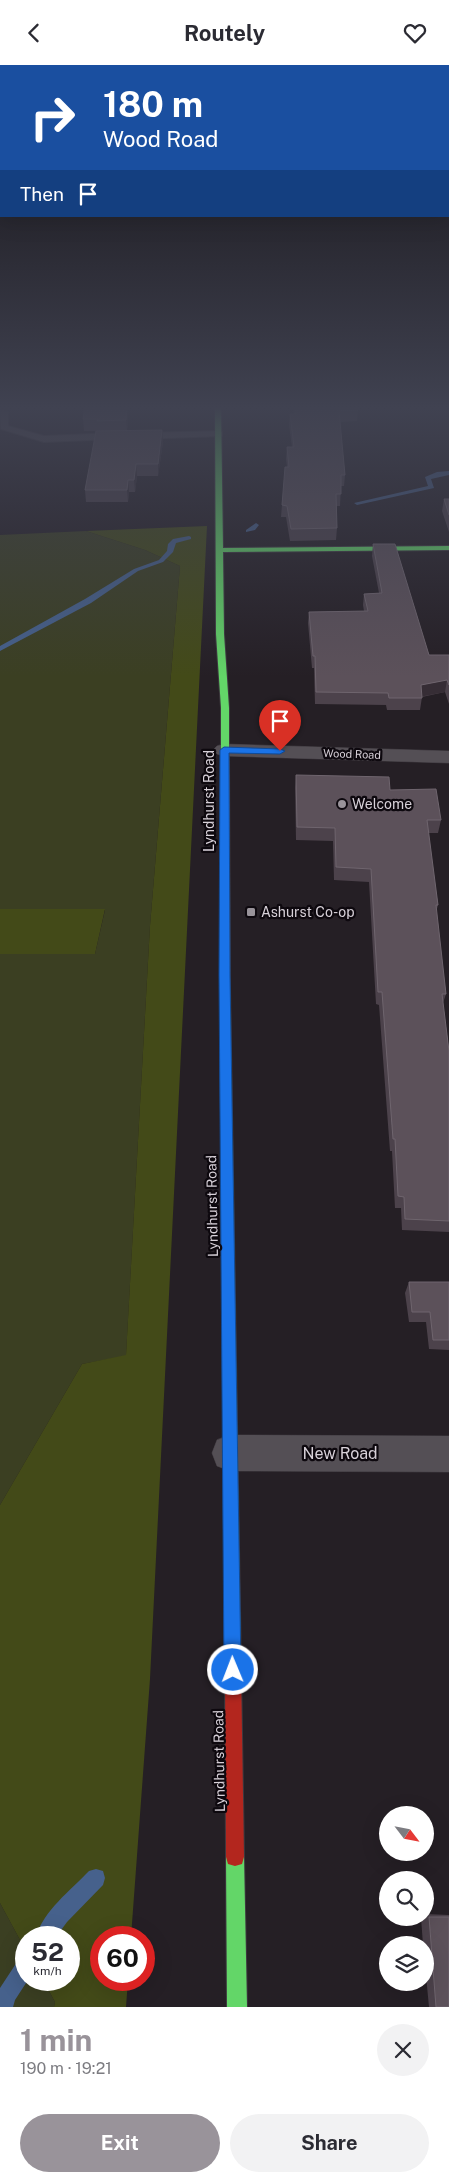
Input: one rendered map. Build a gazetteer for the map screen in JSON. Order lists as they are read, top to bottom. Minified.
{"streets":{"main road":["Lyndhurst Road"],"street":["Wood Road","New Road"]},"crossings":[["Wood Road","Lyndhurst Road"],["Lyndhurst Road","New Road"]],"places":{"other":["Welcome"],"transit":["Ashurst Co-op"]},"north":"bottom right","page":{"header":"Routely","turn":["180 m","Wood Road"],"then":"Then","speed":"52 km/h","limit":"60","heading":["1 min","190 m · 19:21"],"buttons":["Exit","Share"]}}
